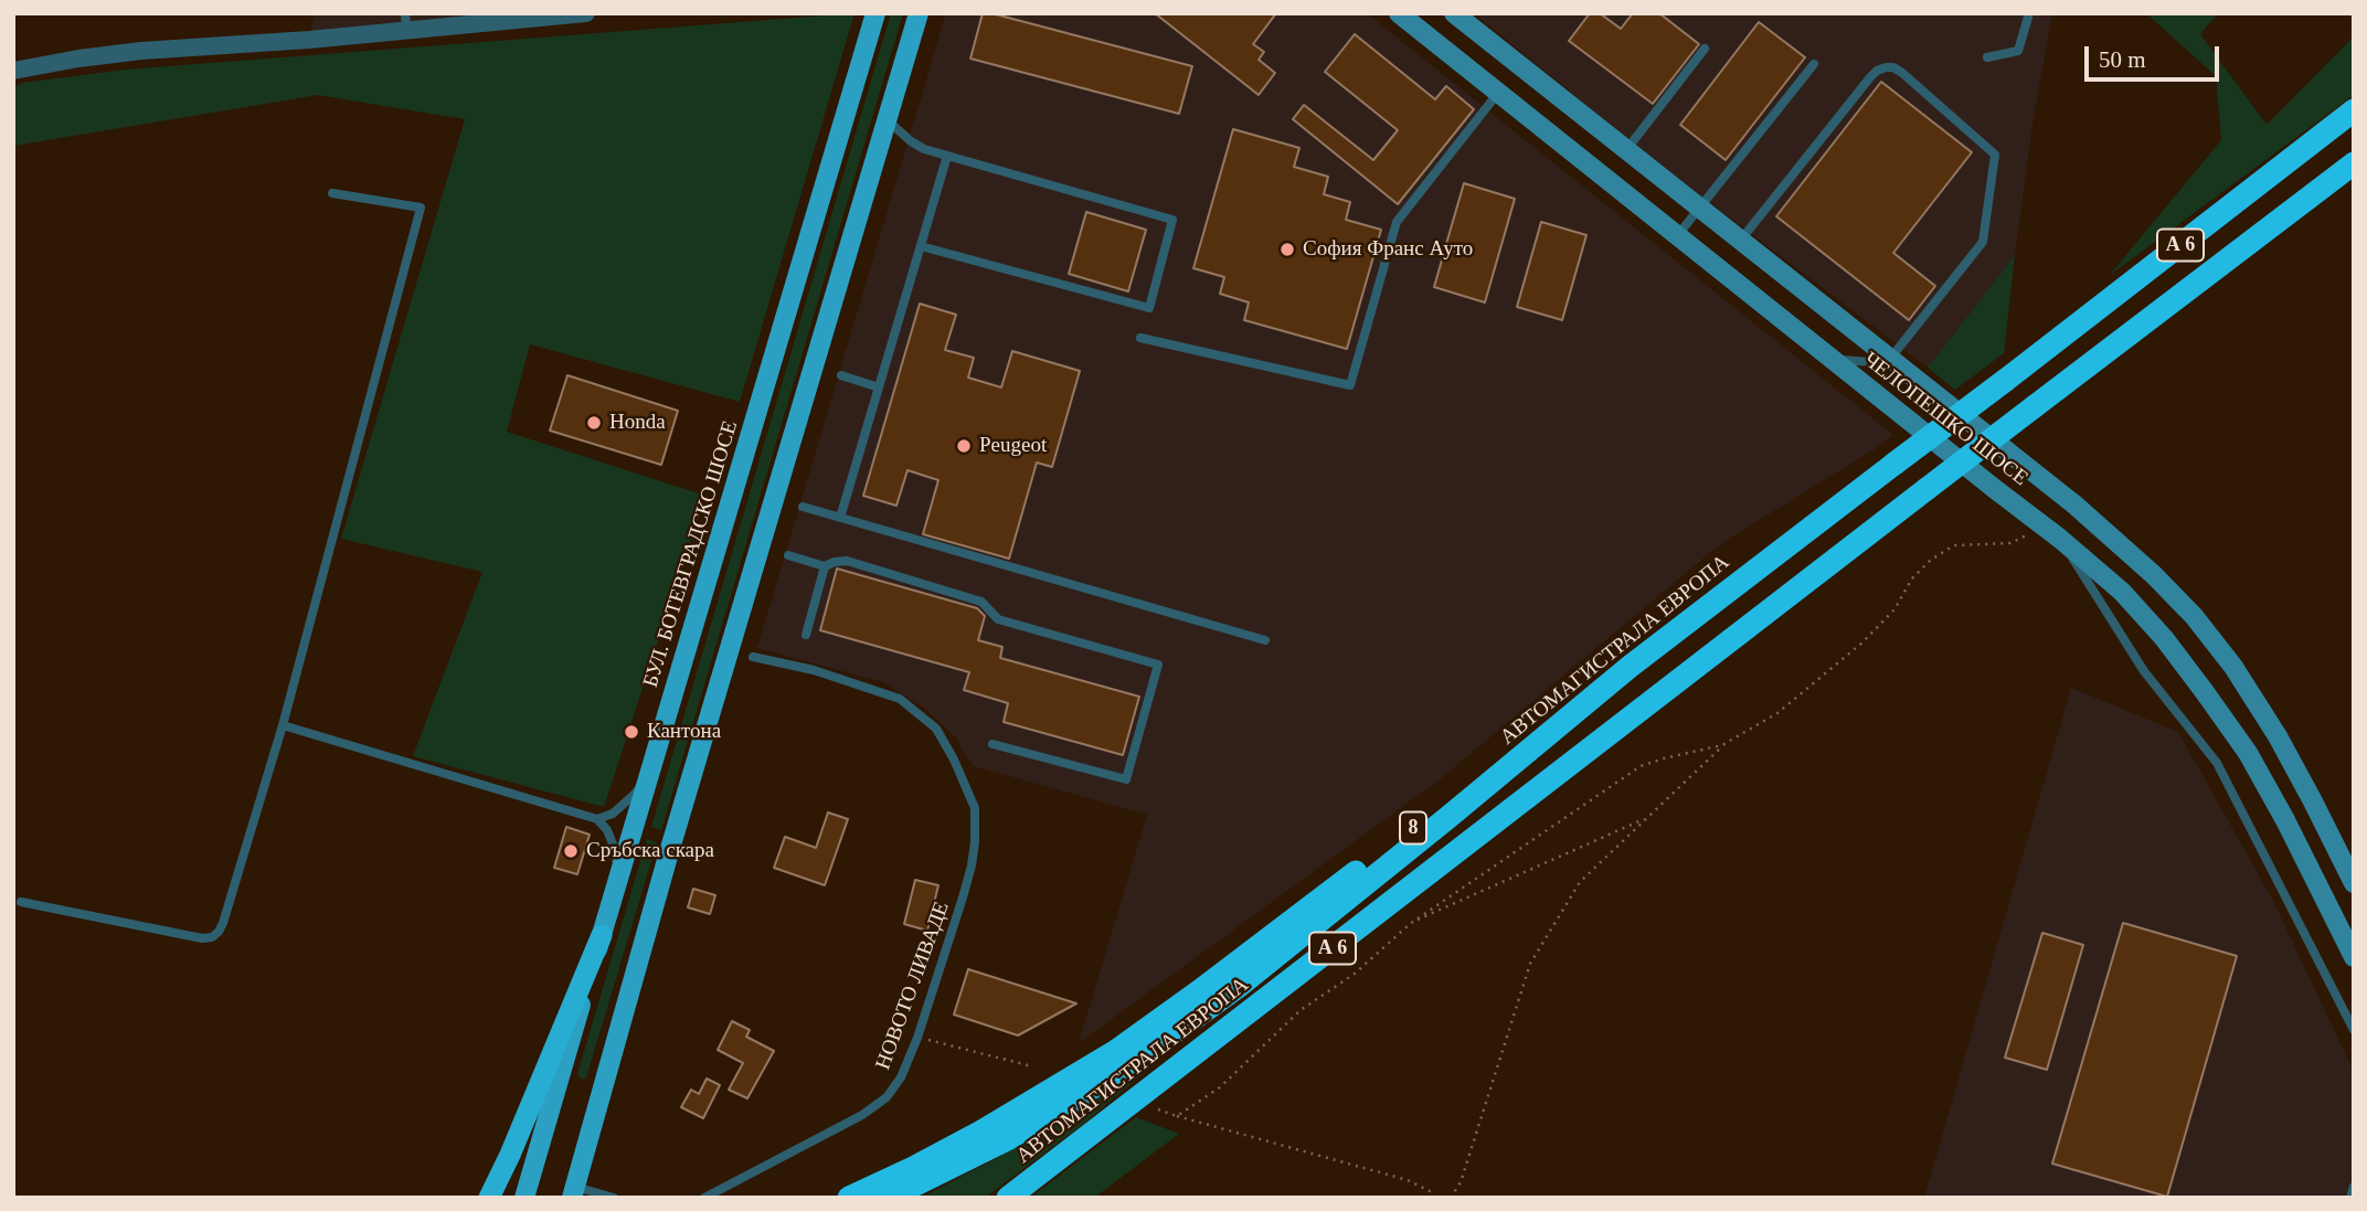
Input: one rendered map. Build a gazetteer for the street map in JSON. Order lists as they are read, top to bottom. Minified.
{"streets":{"highway":["A 6","АВТОМАГИСТРАЛА ЕВРОПА","8"],"main road":["ЧЕЛОПЕШКО ШОСЕ","БУЛ. БОТЕВГРАДСКО ШОСЕ"],"lane":["НОВОТО ЛИВАДЕ"]},"crossings":[["АВТОМАГИСТРАЛА ЕВРОПА","8"]],"places":["София Франс Ауто","Honda","Peugeot","Кантона","Сръбска скара"],"scale_bar":"50 m"}
